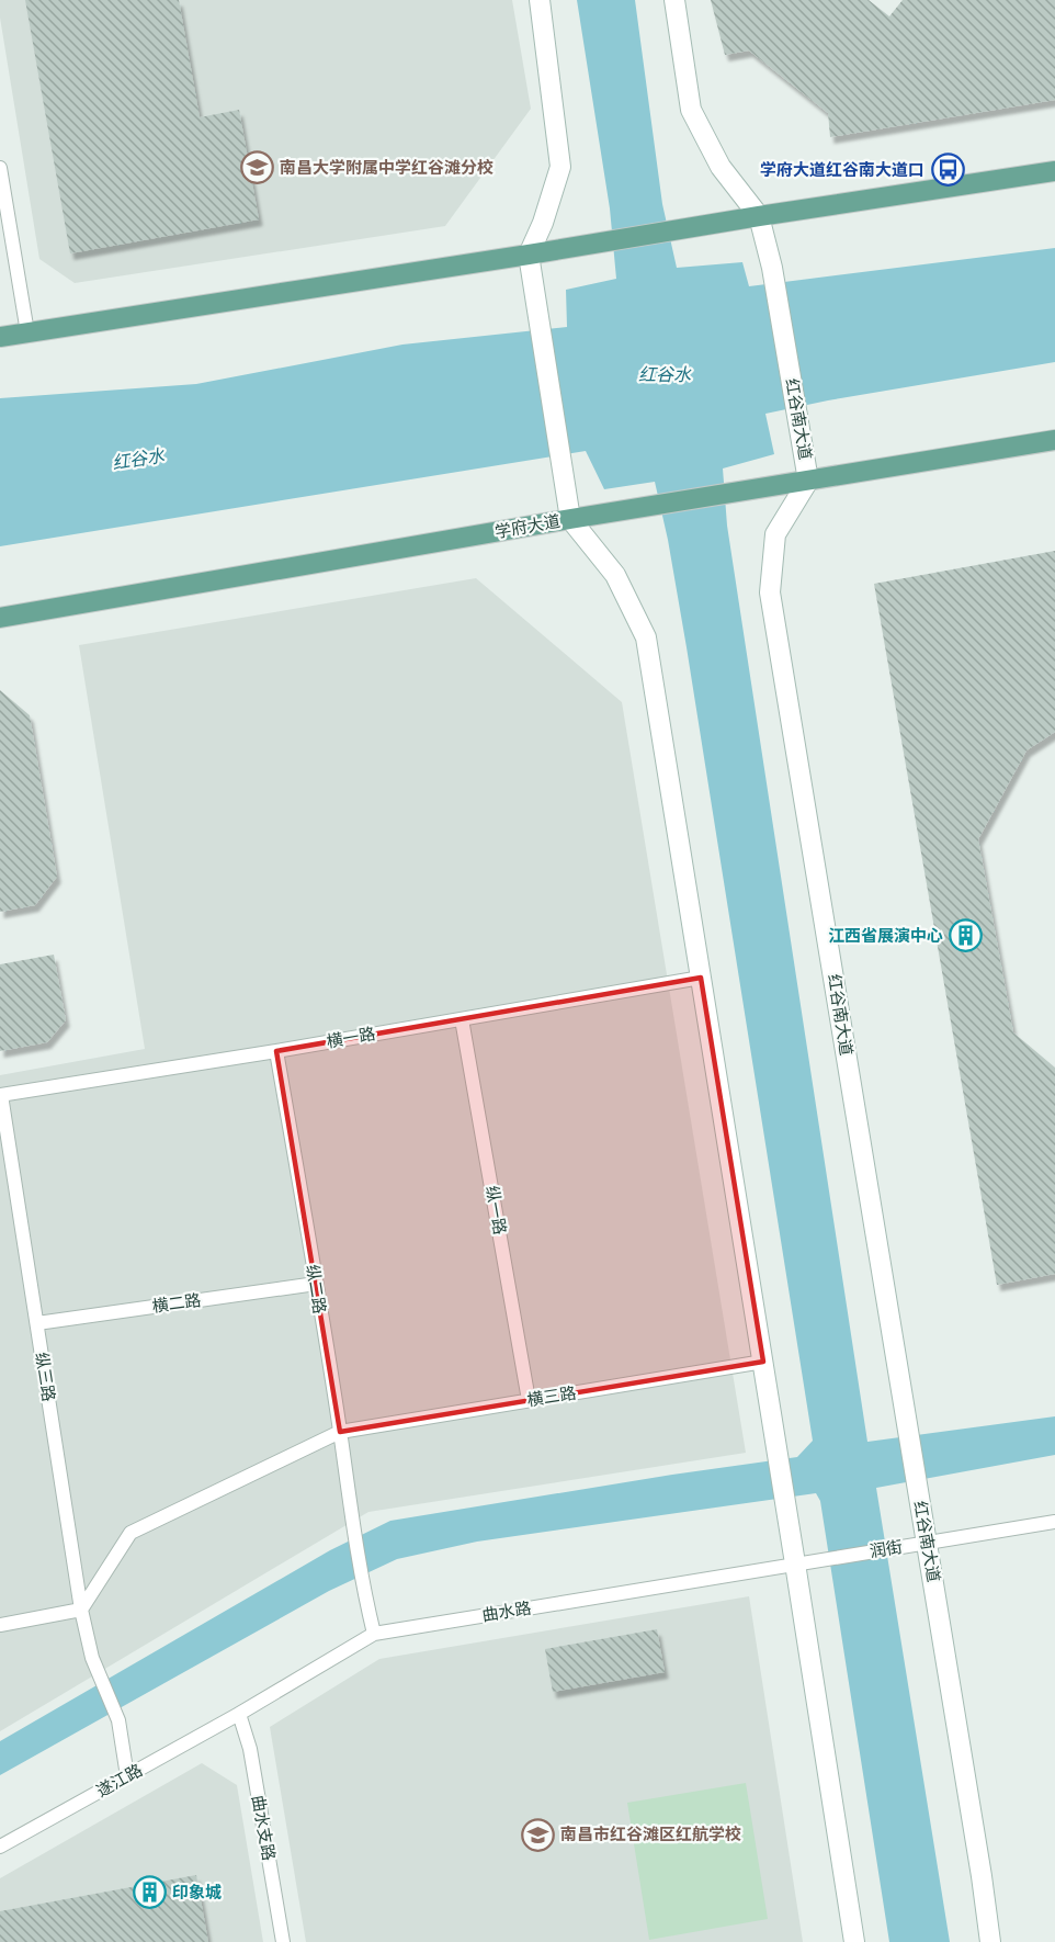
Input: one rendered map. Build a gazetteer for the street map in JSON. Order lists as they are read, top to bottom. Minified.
{"streets":{"main road":["红谷南大道","学府大道"],"street":["横一路","纵一路","纵二路","横二路","纵三路","横三路","润街","曲水路","遂江路","曲水支路"]},"crossings":[["红谷南大道","学府大道"],["红谷南大道","润街"],["横一路","纵一路"],["横一路","纵二路"],["横一路","纵三路"],["纵一路","横三路"],["纵二路","横二路"],["纵二路","横三路"],["纵二路","曲水路"],["横二路","纵三路"],["纵三路","横三路"],["纵三路","遂江路"],["润街","曲水路"],["曲水路","遂江路"],["曲水路","曲水支路"],["遂江路","曲水支路"]],"water":["红谷水"],"places":{"school or university":["南昌大学附属中学红谷滩分校","南昌市红谷滩区红航学校"],"bus stop":["学府大道红谷南大道口"],"building":["江西省展演中心","印象城"]}}
